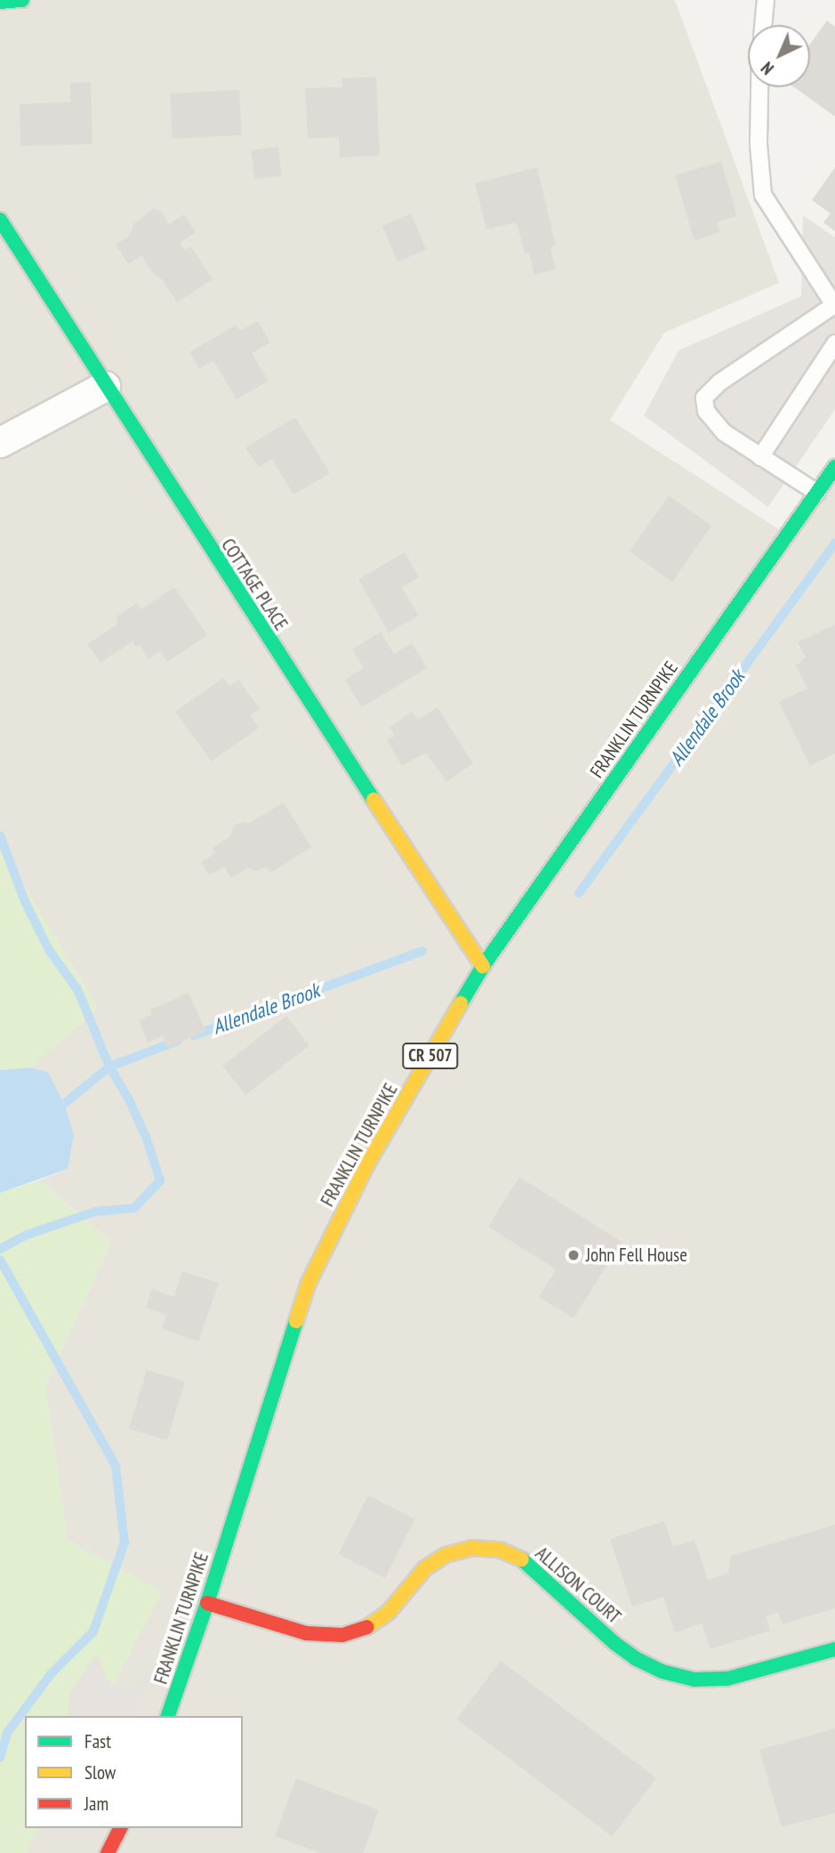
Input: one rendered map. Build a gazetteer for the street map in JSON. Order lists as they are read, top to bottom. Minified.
{"streets":{"street":["COTTAGE PLACE","FRANKLIN TURNPIKE","CR 507","ALLISON COURT"]},"crossings":[["COTTAGE PLACE","FRANKLIN TURNPIKE"],["FRANKLIN TURNPIKE","ALLISON COURT"]],"water":["Allendale Brook"],"places":["John Fell House"],"legend":["Fast","Slow","Jam"],"north":"bottom left"}
